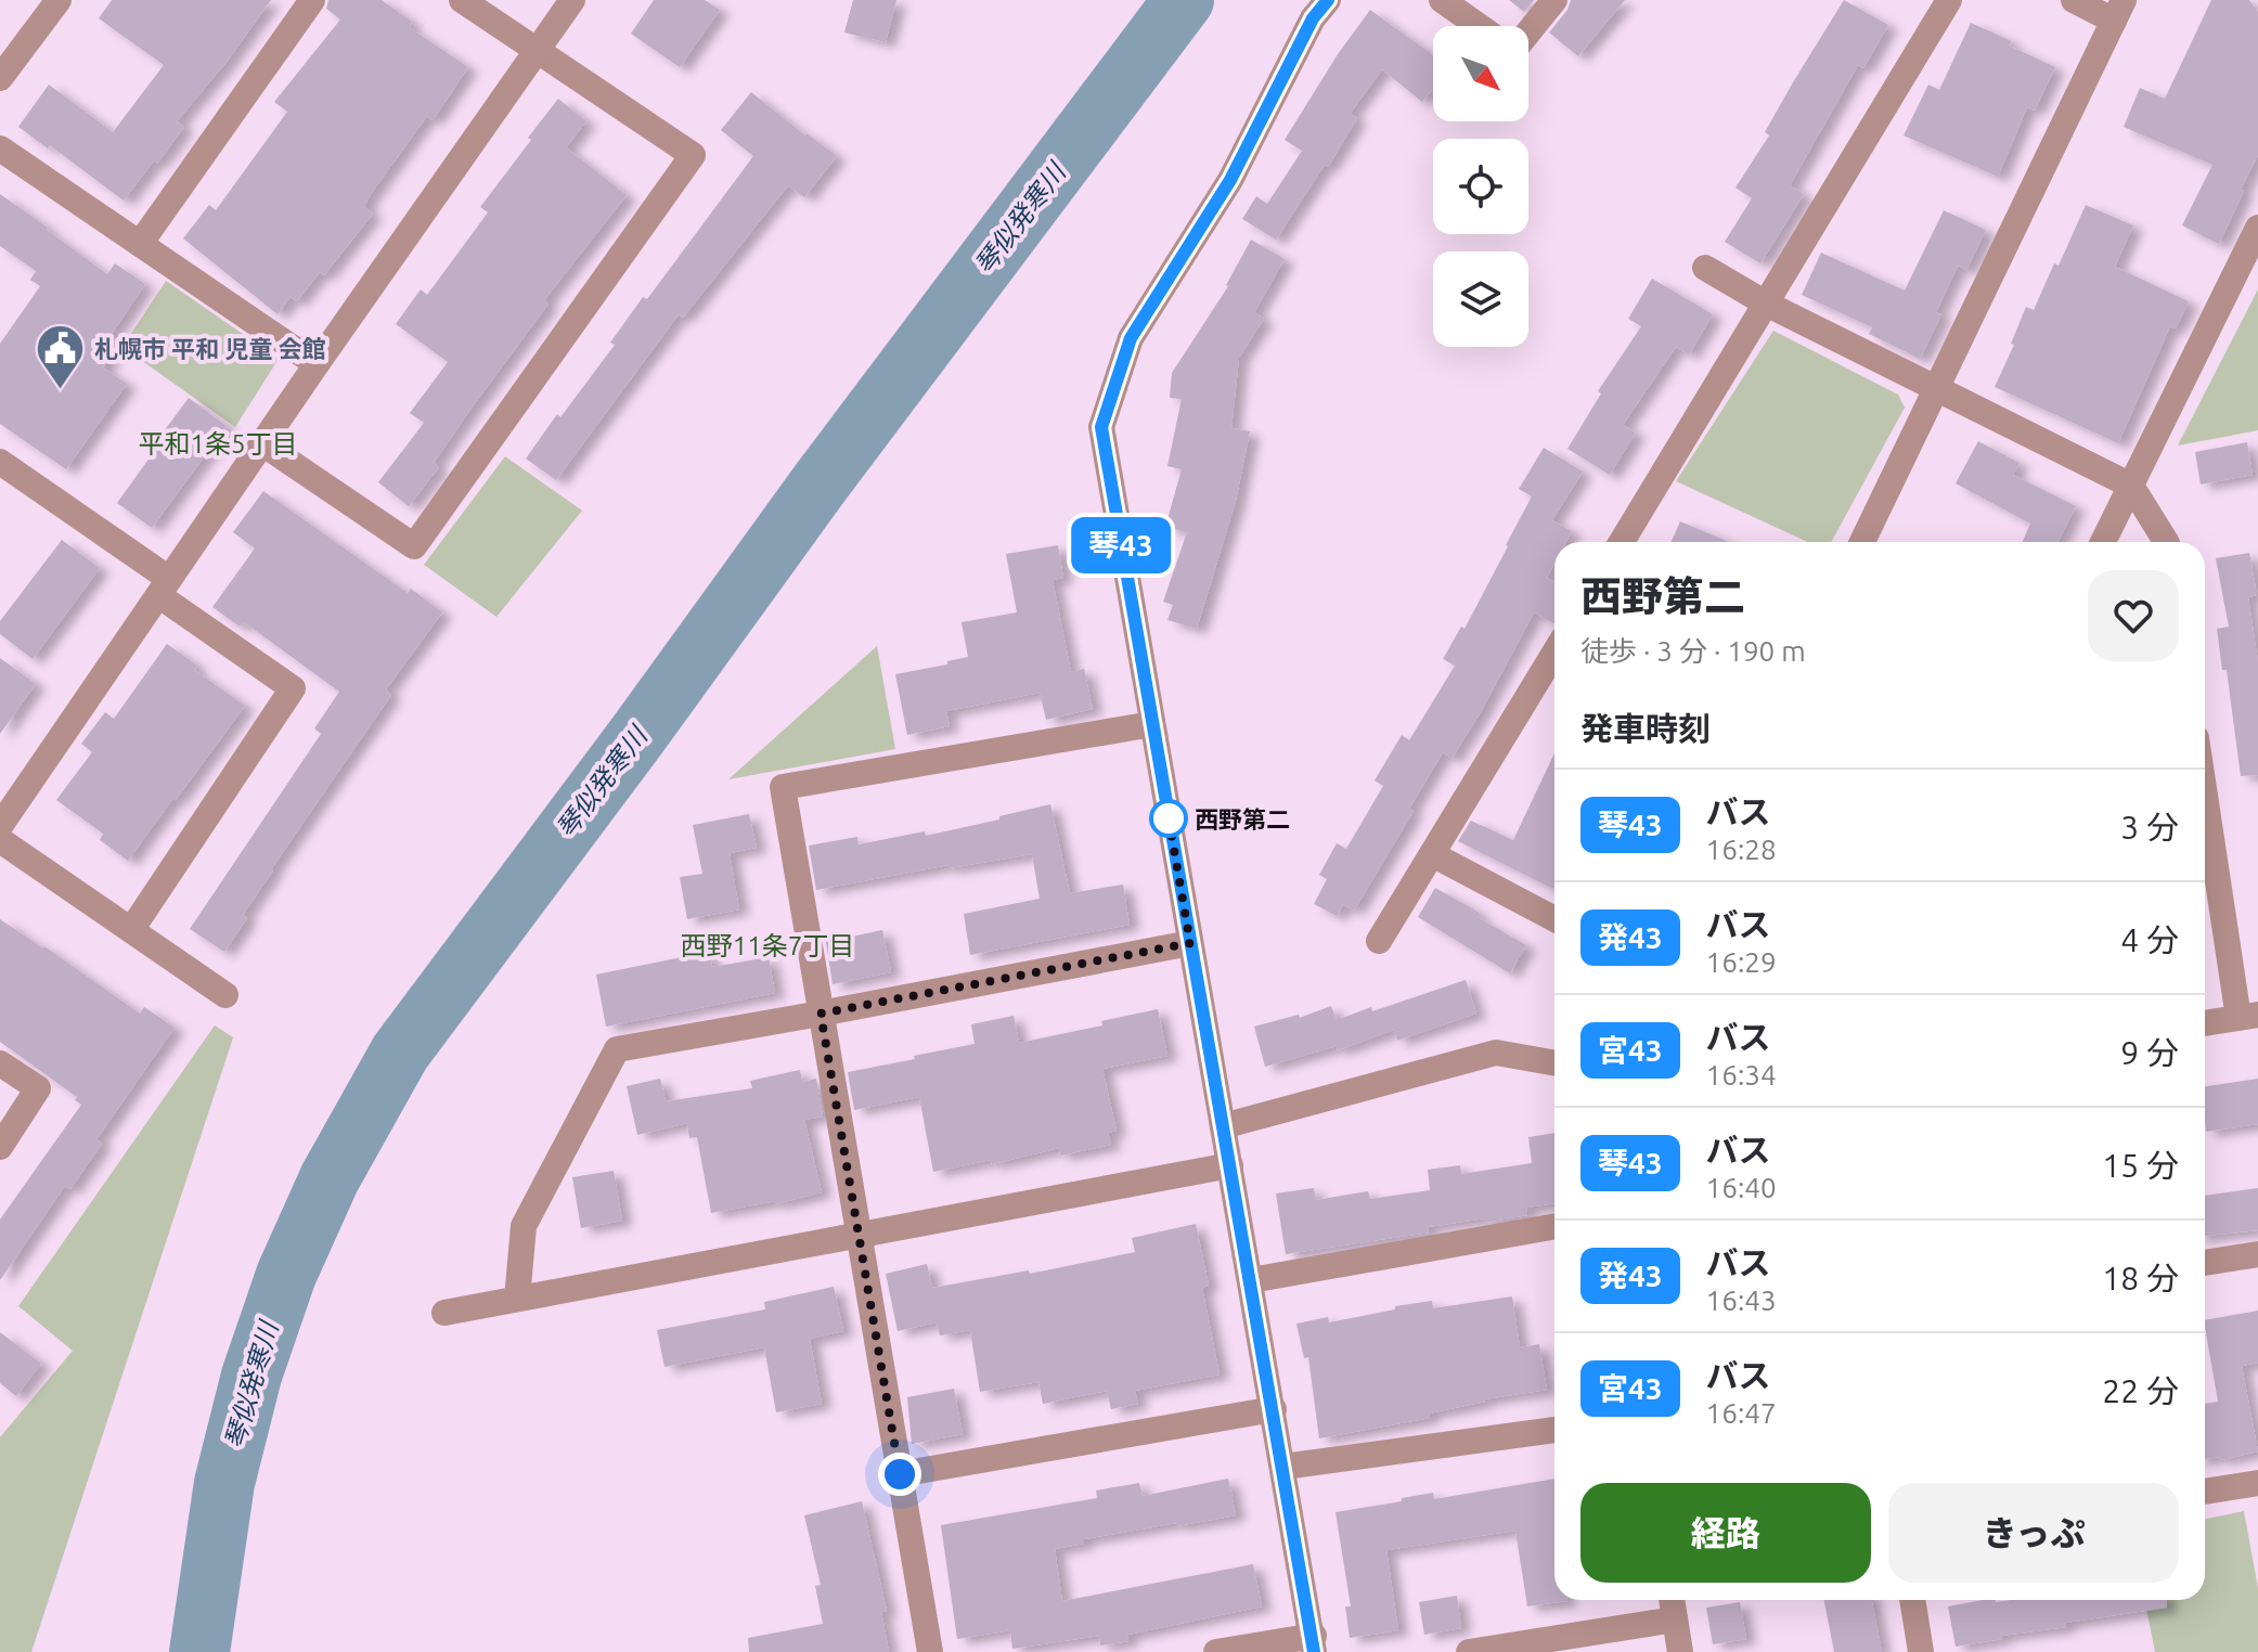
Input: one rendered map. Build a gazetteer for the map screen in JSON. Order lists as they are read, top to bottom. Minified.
{"districts":["平和1条5丁目","西野11条7丁目"],"water":["琴似発寒川"],"places":{"public building":["札幌市 平和 児童 会館"],"other":["西野第二"]},"lines":["bus line 琴43"],"north":"bottom right","page":{"on_map":"琴43","heading":[["西野第二","徒歩 · 3 分 · 190 m"],"発車時刻"],"list":[{"mark":"琴43","name":"バス","note":"16:28","value":"3 分"},{"mark":"発43","name":"バス","note":"16:29","value":"4 分"},{"mark":"宮43","name":"バス","note":"16:34","value":"9 分"},{"mark":"琴43","name":"バス","note":"16:40","value":"15 分"},{"mark":"発43","name":"バス","note":"16:43","value":"18 分"},{"mark":"宮43","name":"バス","note":"16:47","value":"22 分"}],"buttons":["経路","きっぷ"]}}
